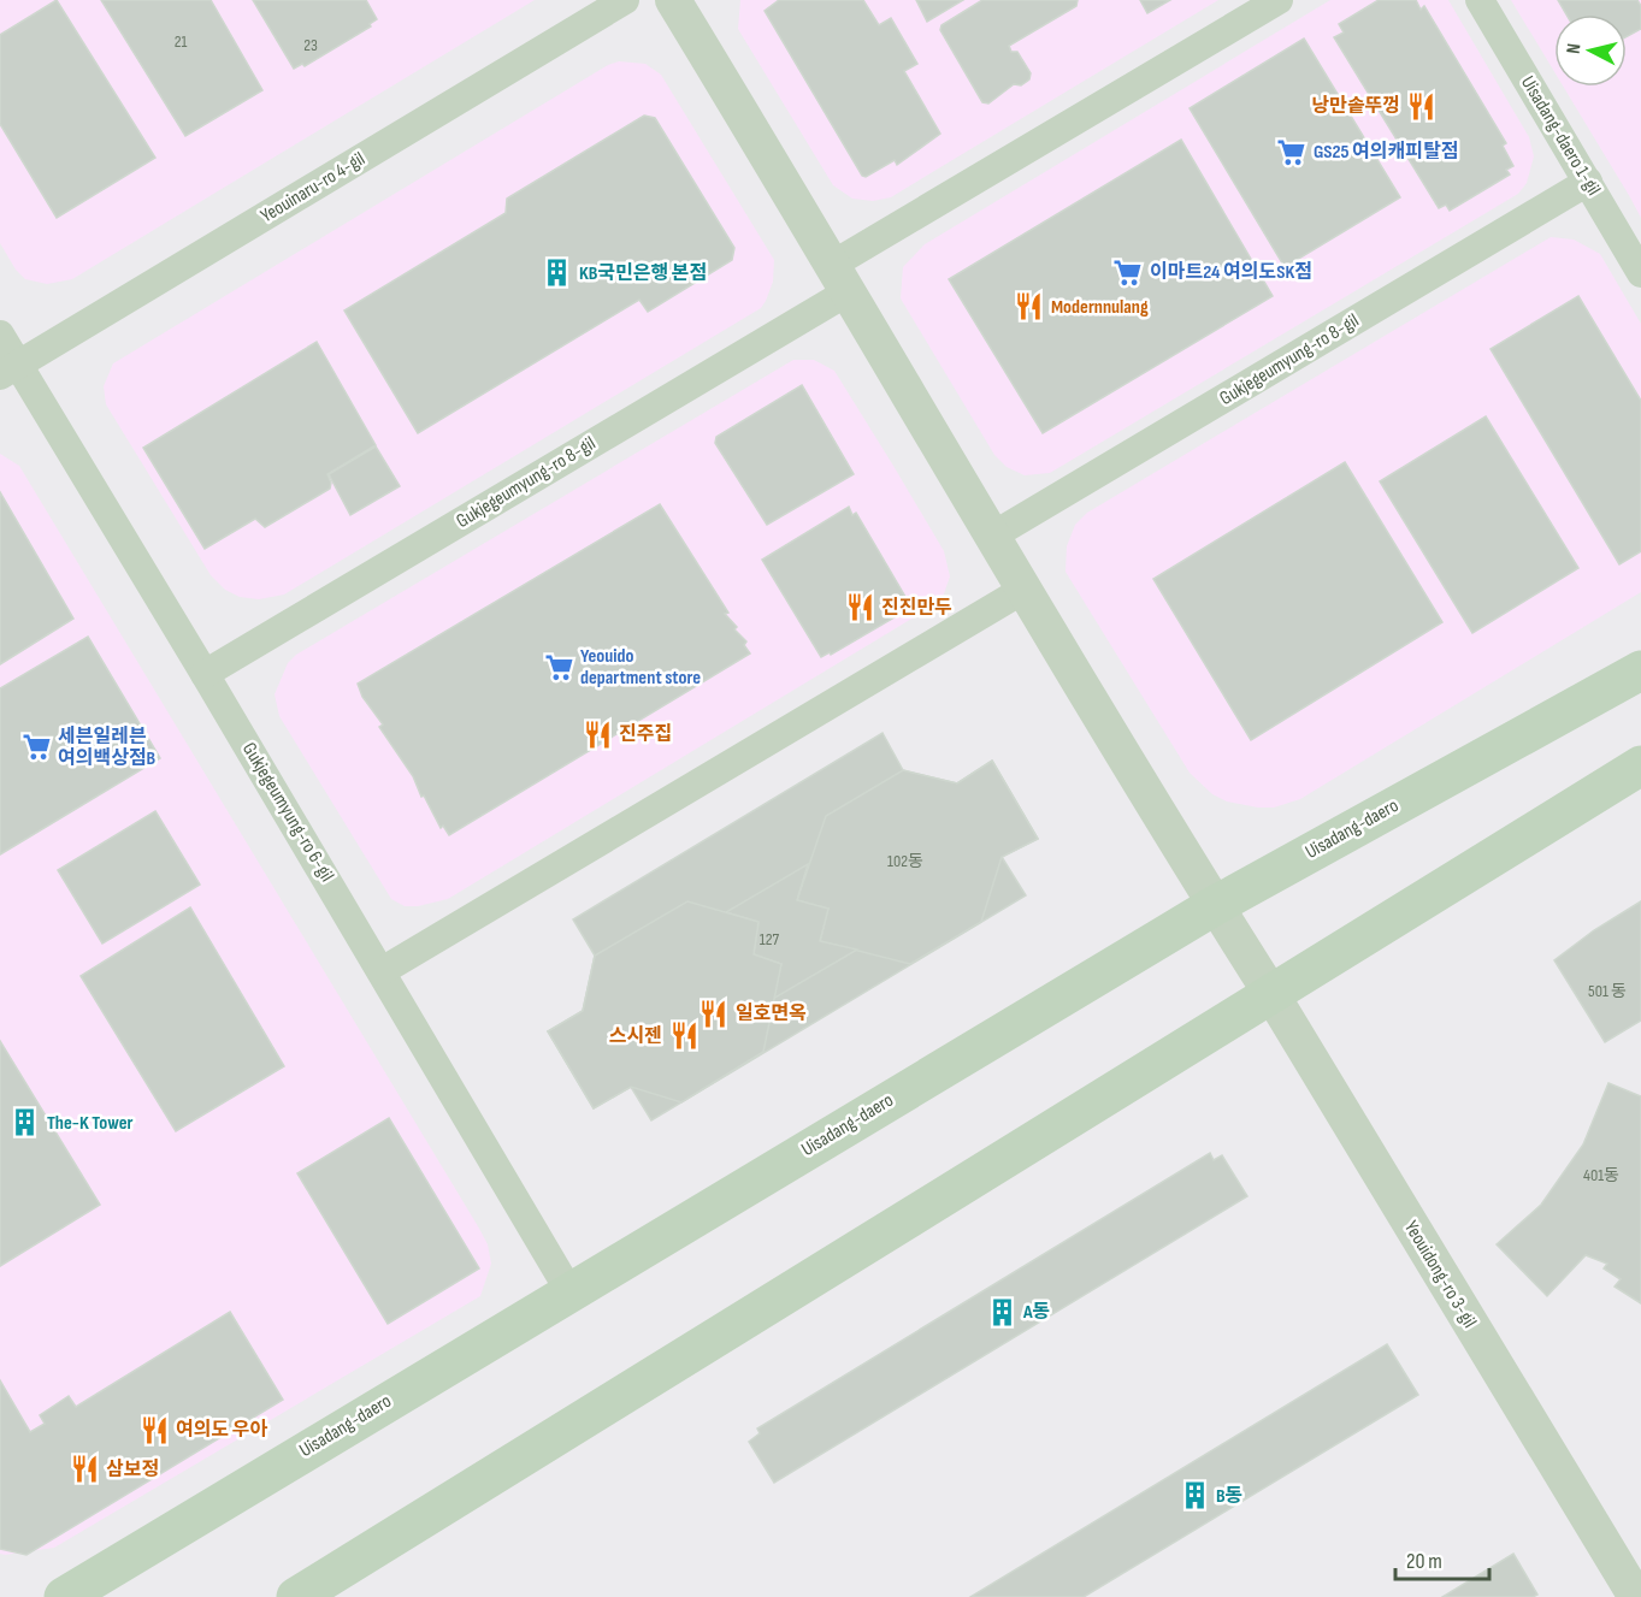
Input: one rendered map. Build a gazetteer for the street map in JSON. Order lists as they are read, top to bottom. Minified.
{"streets":{"main road":["Uisadang-daero"],"street":["Uisadang-daero 1-gil","Yeouinaru-ro 4-gil","Gukjegeumyung-ro 8-gil","Gukjegeumyung-ro 6-gil","Yeouidong-ro 3-gil"]},"crossings":[["Uisadang-daero 1-gil","Gukjegeumyung-ro 8-gil"],["Yeouinaru-ro 4-gil","Gukjegeumyung-ro 6-gil"],["Gukjegeumyung-ro 8-gil","Gukjegeumyung-ro 6-gil"],["Gukjegeumyung-ro 6-gil","Uisadang-daero"],["Uisadang-daero","Yeouidong-ro 3-gil"]],"places":{"restaurant":["낭만솥뚜껑","Modernnulang","진진만두","진주집","일호면옥","스시젠","여의도 우아","삼보정"],"supermarket":["GS25 여의캐피탈점","이마트24 여의도SK점","Yeouido department store","세븐일레븐 여의백상점B"],"building":["KB국민은행 본점","The-K Tower","A동","B동"]},"house_numbers":["21","23","102동","127","501 동","401동"],"scale_bar":"20 m","north":"left"}
